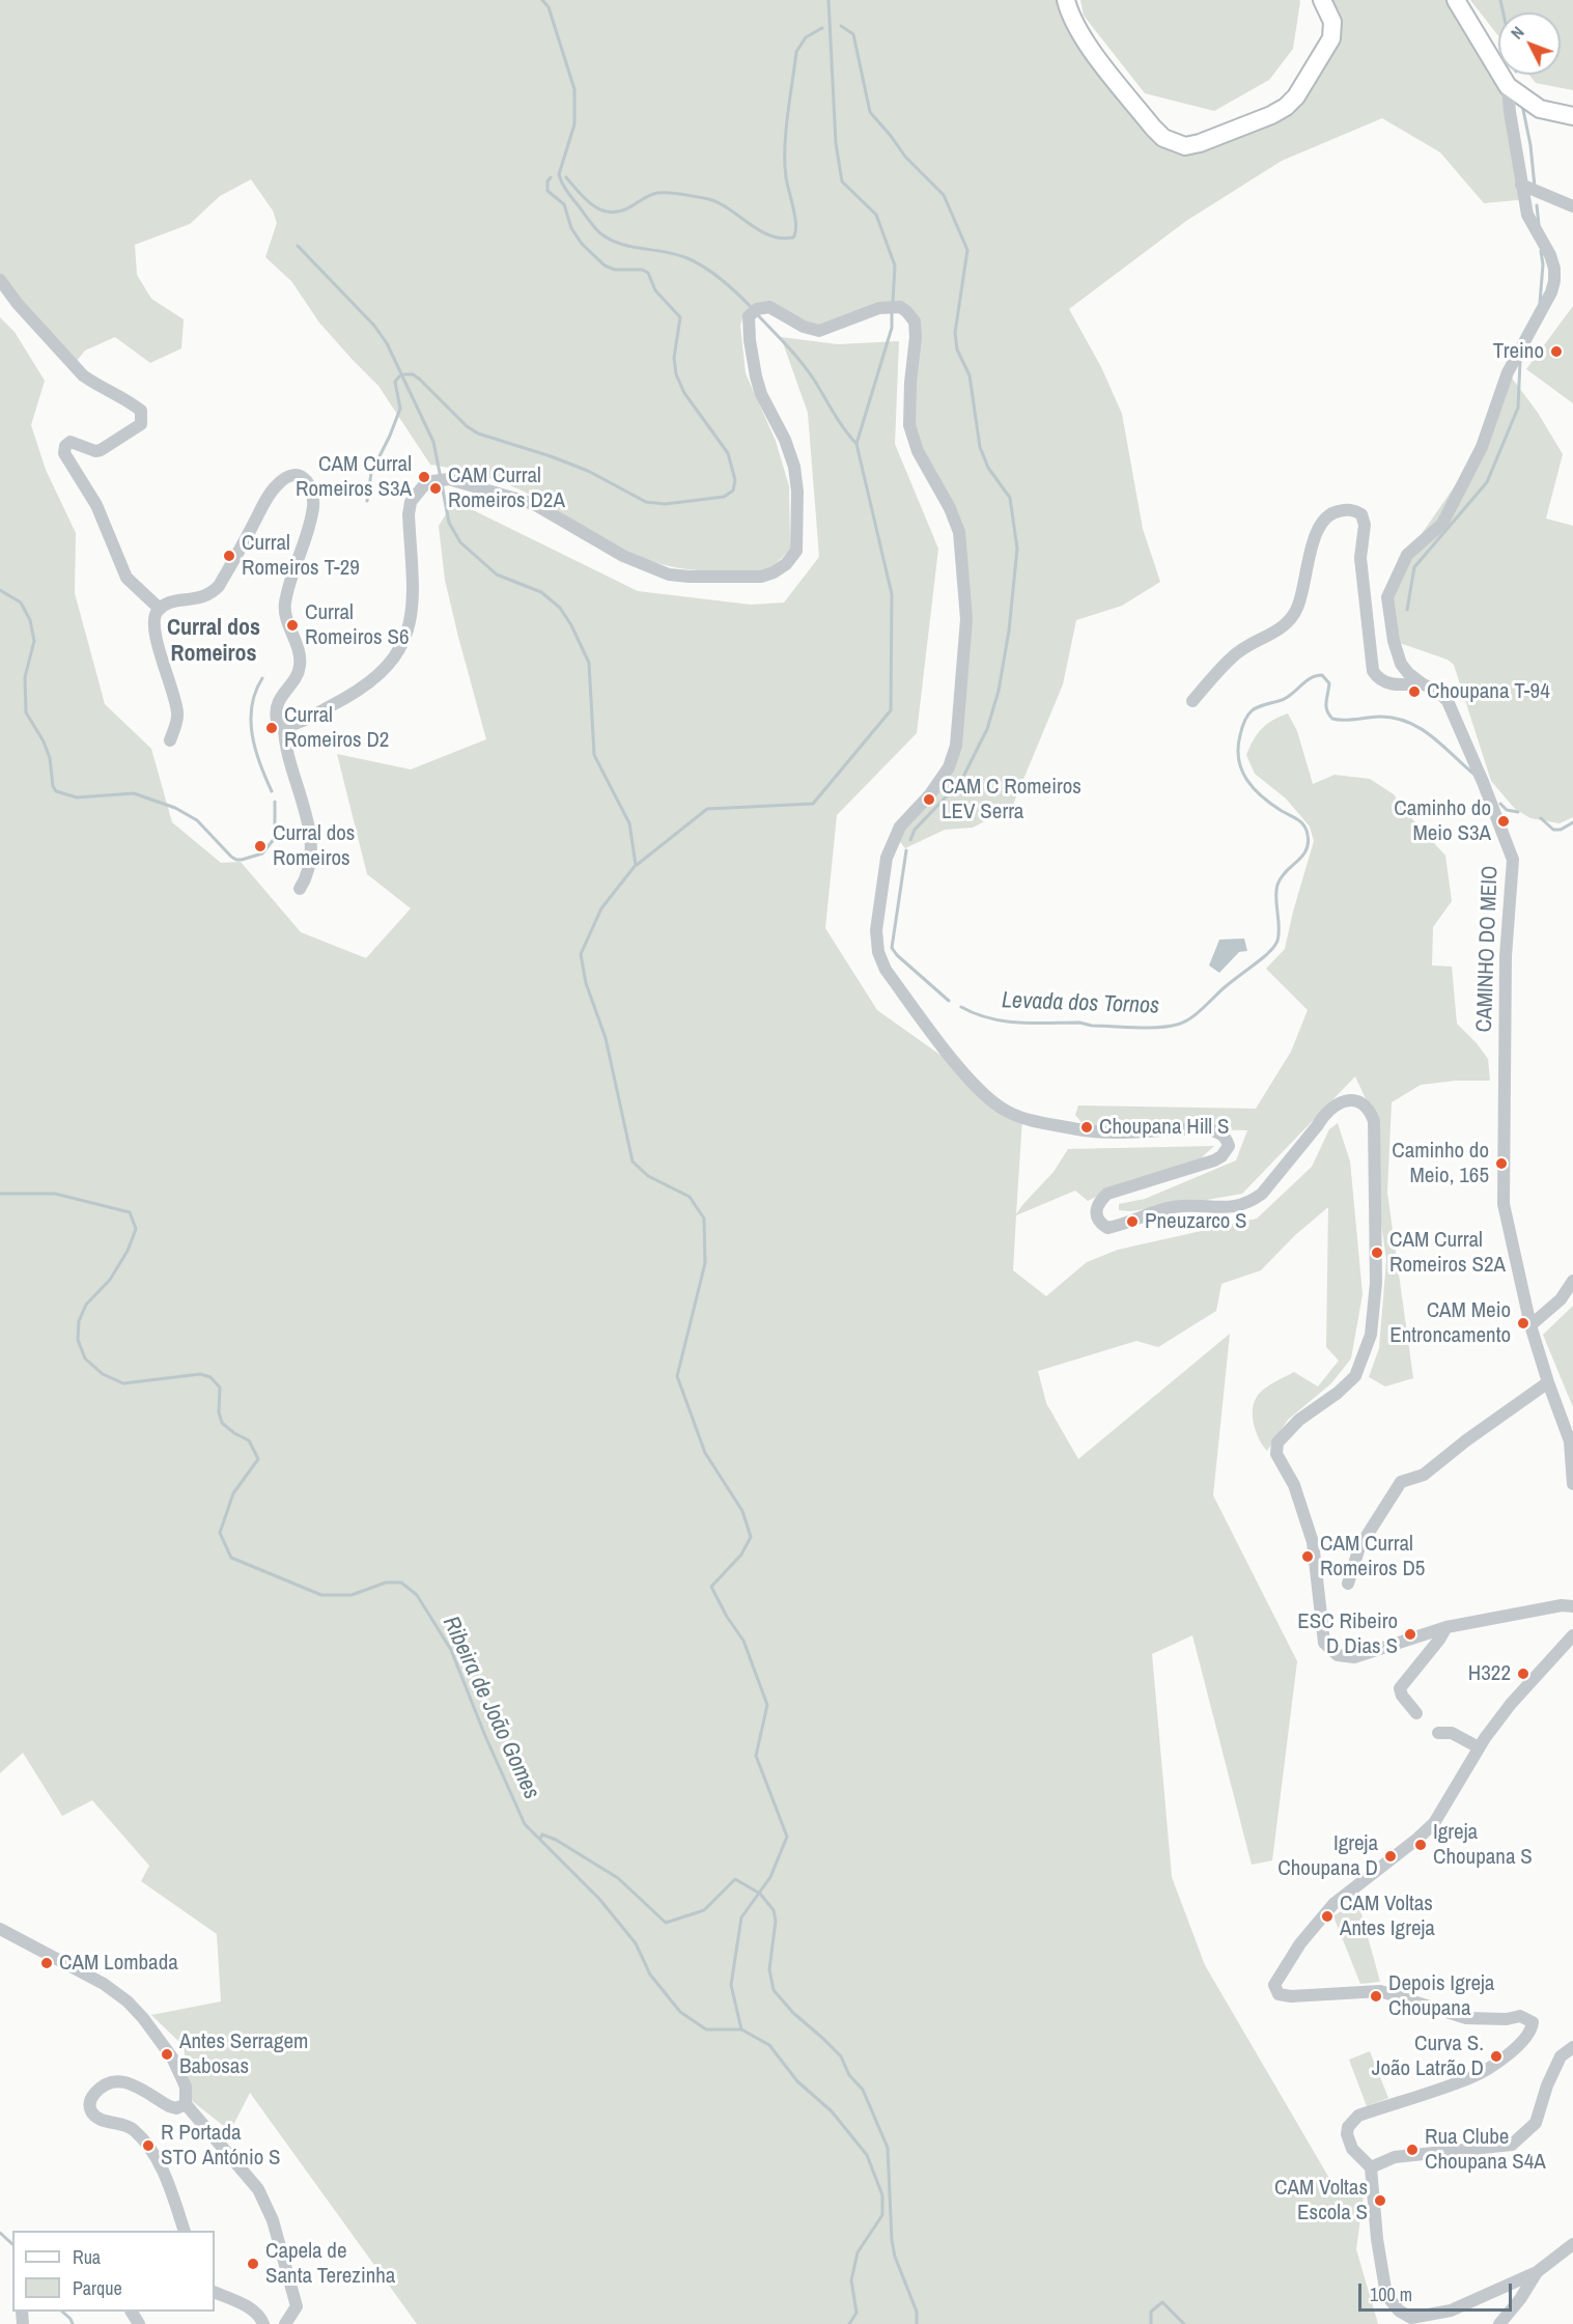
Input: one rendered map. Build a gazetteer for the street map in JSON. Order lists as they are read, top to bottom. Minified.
{"streets":{"street":["CAMINHO DO MEIO"]},"districts":["Curral dos Romeiros"],"water":["Levada dos Tornos","Ribeira de João Gomes"],"places":["Treino","CAM Curral Romeiros S3A","CAM Curral Romeiros D2A","Curral Romeiros T-29","Curral Romeiros S6","Choupana T-94","Curral Romeiros D2","CAM C Romeiros LEV Serra","Caminho do Meio S3A","Curral dos Romeiros","Choupana Hill S","Caminho do Meio, 165","Pneuzarco S","CAM Curral Romeiros S2A","CAM Meio Entroncamento","CAM Curral Romeiros D5","ESC Ribeiro D Dias S","H322","Igreja Choupana S","Igreja Choupana D","CAM Voltas Antes Igreja","CAM Lombada","Depois Igreja Choupana","Antes Serragem Babosas","Curva S. João Latrão D","R Portada STO António S","Rua Clube Choupana S4A","CAM Voltas Escola S","Capela de Santa Terezinha"],"legend":["Rua","Parque"],"scale_bar":"100 m","north":"top left"}
